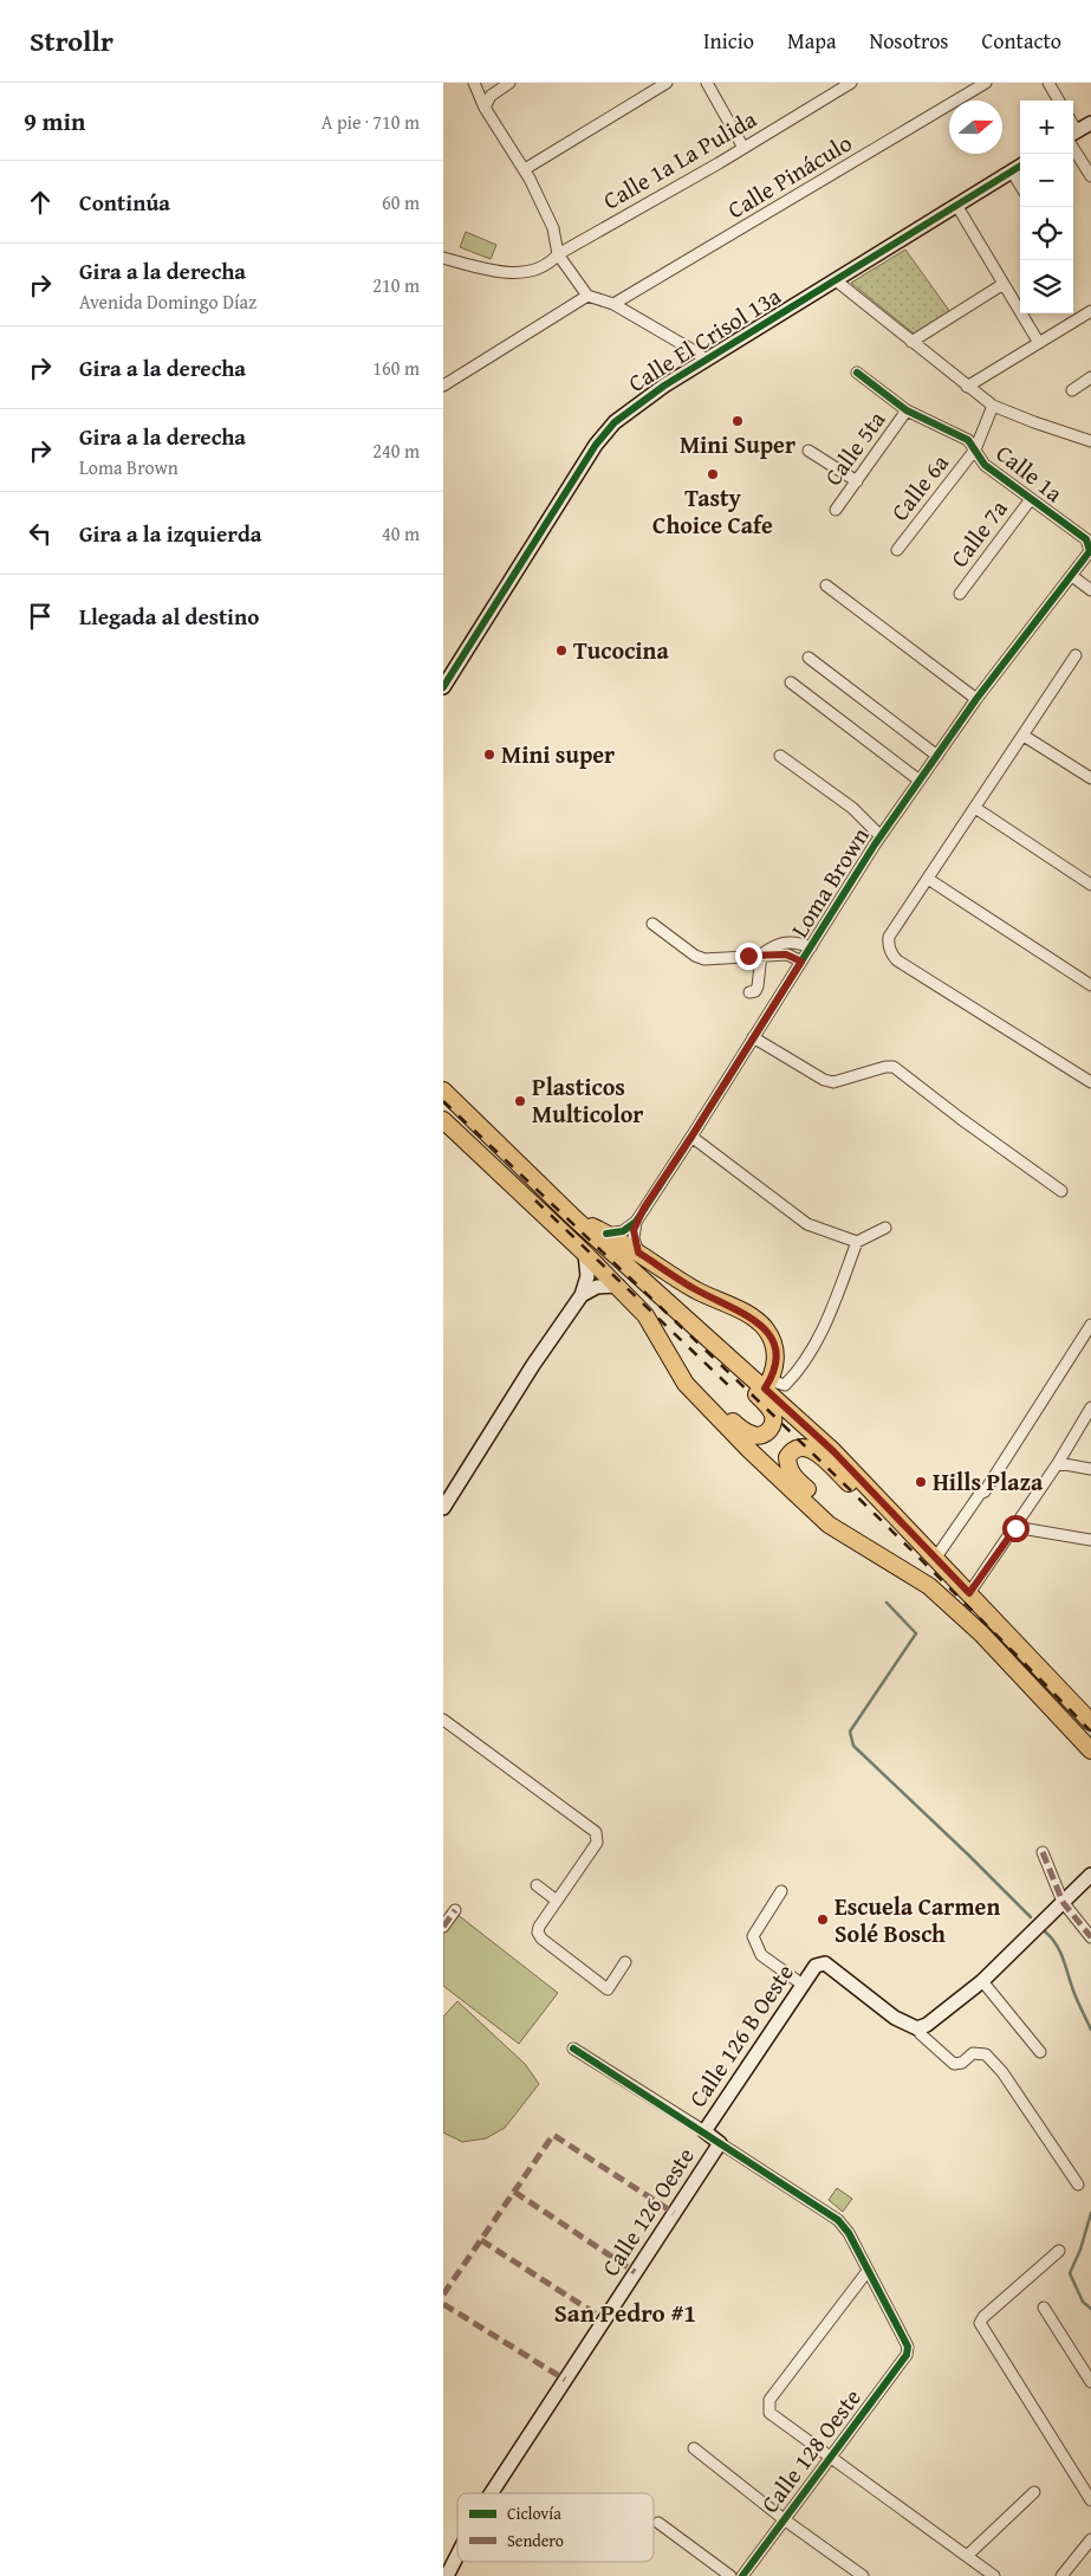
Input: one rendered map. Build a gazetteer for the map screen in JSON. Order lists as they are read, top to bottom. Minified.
{"streets":{"street":["Calle 1a La Pulida","Calle Pináculo","Calle El Crisol 13a","Calle 5ta","Calle 1a","Calle 6a","Calle 7a","Loma Brown","Calle 126 B Oeste","Calle 126 Oeste","Calle 128 Oeste"]},"crossings":[["Calle 5ta","Calle 1a"],["Calle 1a","Calle 6a"],["Calle 1a","Calle 7a"],["Calle 1a","Loma Brown"]],"districts":["San Pedro #1"],"places":["Mini Super","Tasty Choice Cafe","Tucocina","Mini super","Plasticos Multicolor","Hills Plaza","Escuela Carmen Solé Bosch"],"legend":["Ciclovía","Sendero"],"north":"right","page":{"header":"Strollr","nav":["Inicio","Mapa","Nosotros","Contacto"],"heading":["9 min","A pie · 710 m"],"map_buttons":["+","−"],"list":[["Continúa","60 m"],["Gira a la derecha","Avenida Domingo Díaz","210 m"],["Gira a la derecha","160 m"],["Gira a la derecha","Loma Brown","240 m"],["Gira a la izquierda","40 m"],"Llegada al destino"]}}
